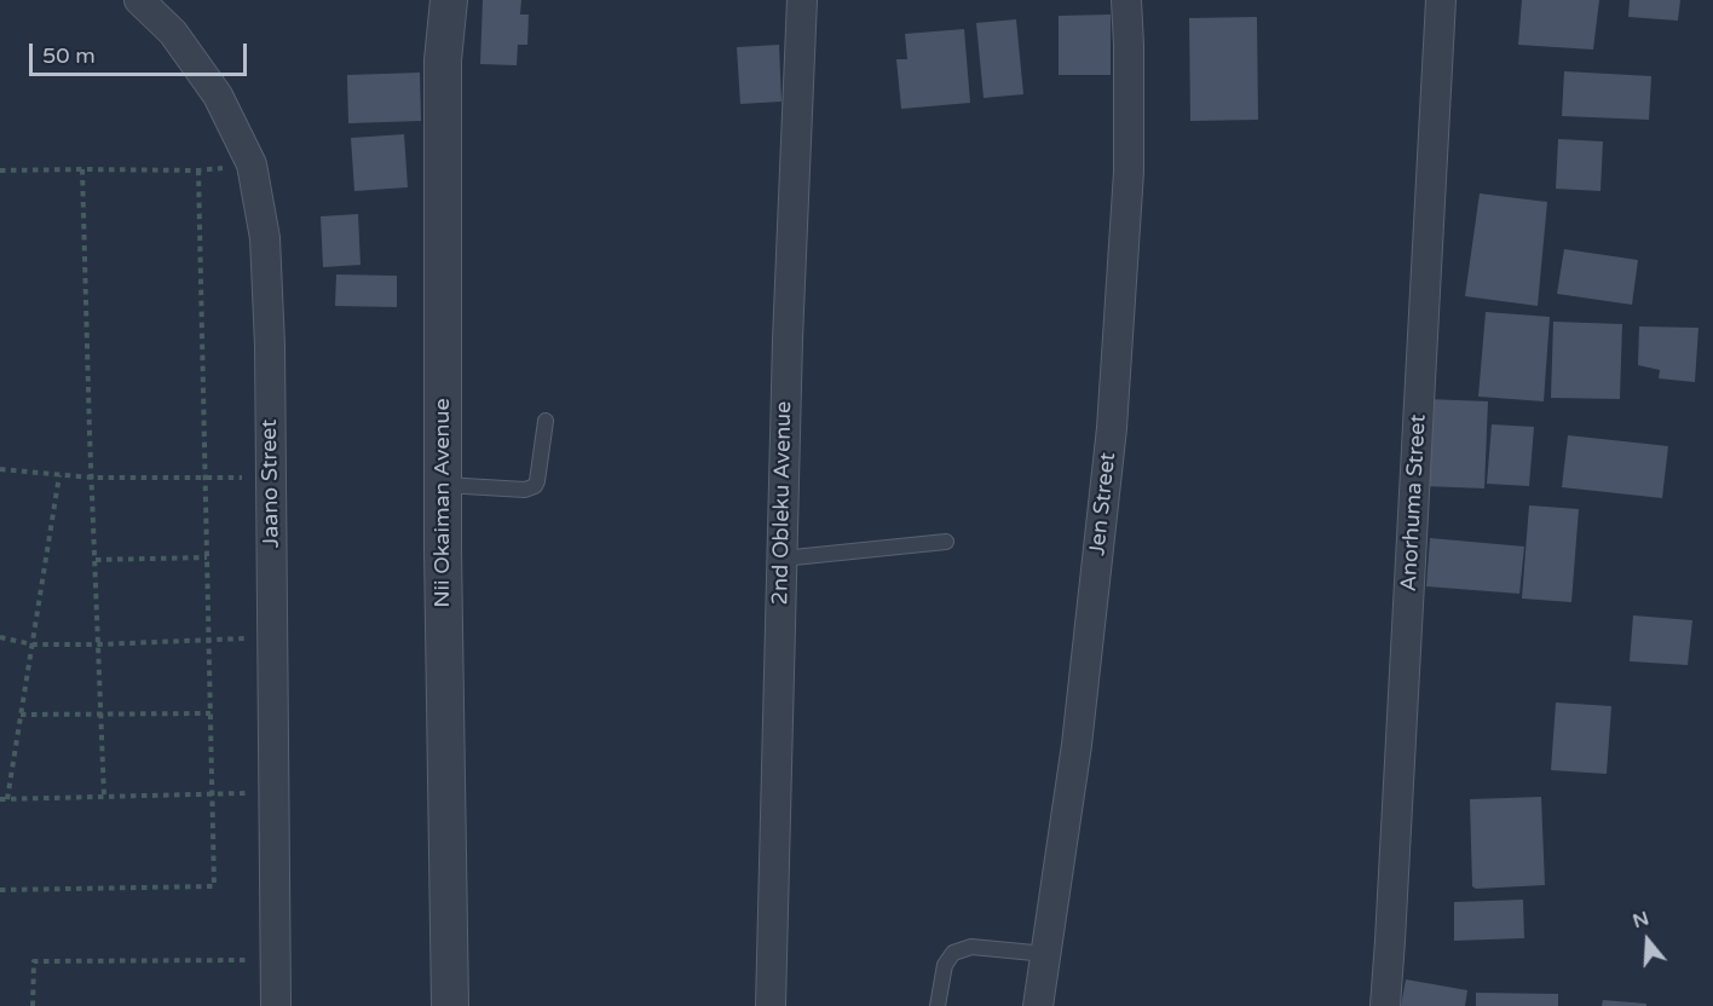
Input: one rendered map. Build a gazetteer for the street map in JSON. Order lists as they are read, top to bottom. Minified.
{"streets":{"street":["Jaano Street","Nii Okaiman Avenue","2nd Obleku Avenue","Anorhuma Street","Jen Street"]},"scale_bar":"50 m","north":"top"}
